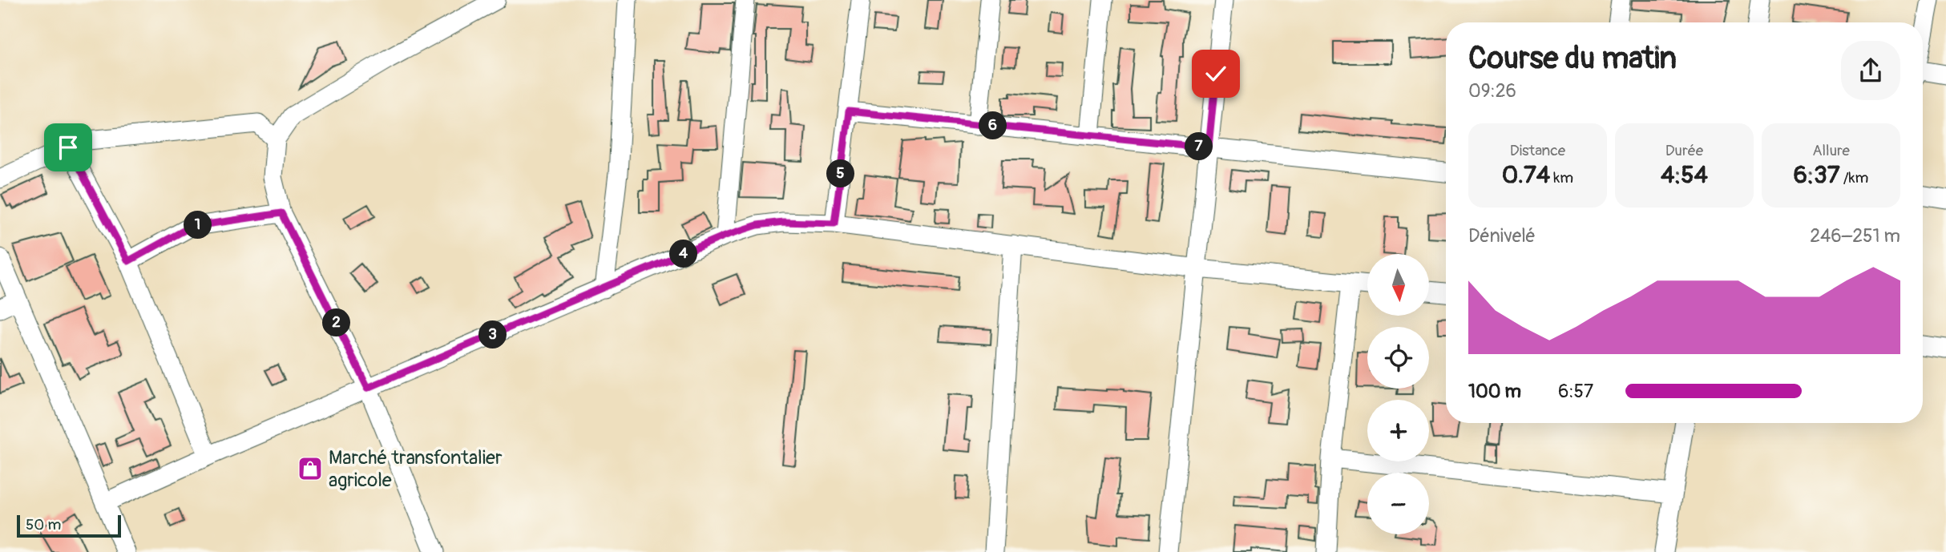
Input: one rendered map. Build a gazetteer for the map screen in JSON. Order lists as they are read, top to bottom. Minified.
{"places":{"shop":["Marché transfontalier agricole"]},"scale_bar":"50 m","north":"bottom","page":{"heading":["Course du matin","09:26"],"pins":["6","7","5","1","4","2","3"],"stats":[["Distance","0.74 km"],["Durée","4:54"],["Allure","6:37 /km"]],"chart":["Dénivelé","246–251 m"],"map_buttons":["+","−"],"list":[{"name":"100 m","note":"6:57"}],"scale":"50 m"}}
